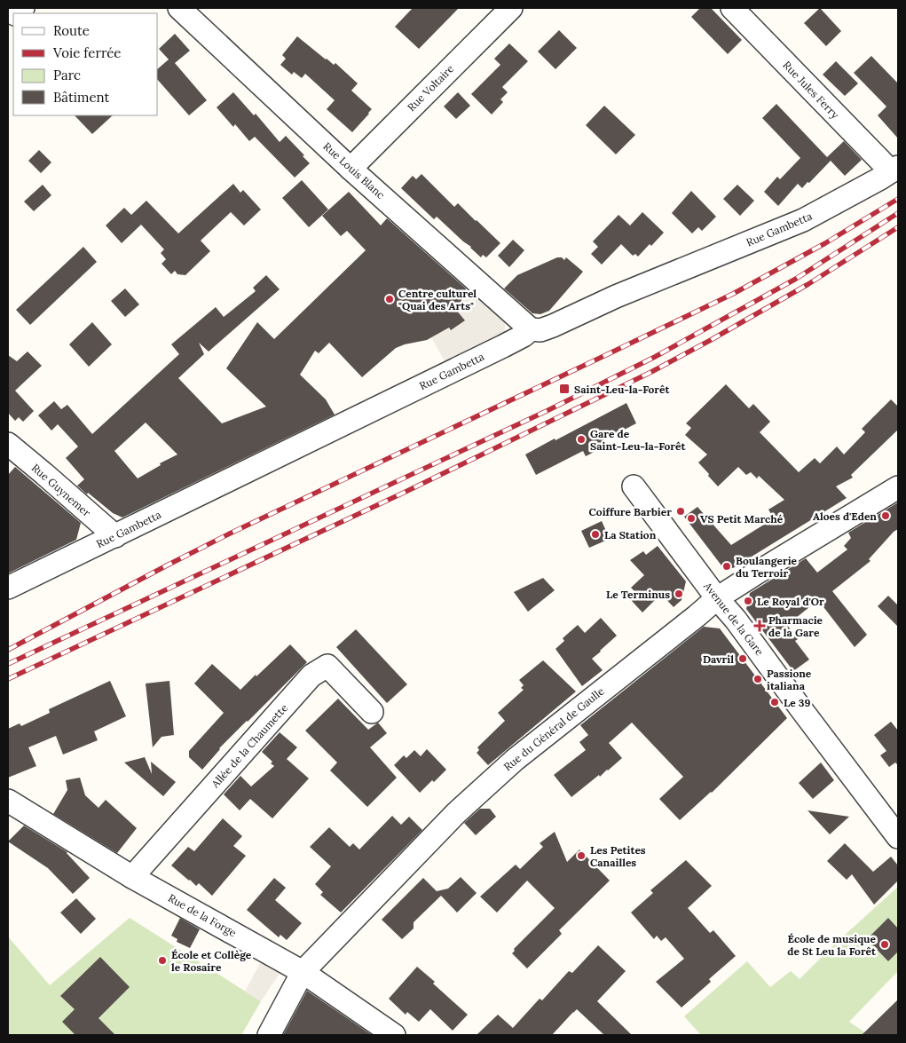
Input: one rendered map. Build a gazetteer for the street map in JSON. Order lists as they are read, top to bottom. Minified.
{"streets":{"street":["Rue Voltaire","Rue Jules Ferry","Rue Louis Blanc","Rue Gambetta","Rue Guynemer","Avenue de la Gare","Rue du Général de Gaulle","Allée de la Chaumette","Rue de la Forge"]},"crossings":[["Rue Voltaire","Rue Louis Blanc"],["Rue Jules Ferry","Rue Gambetta"],["Rue Louis Blanc","Rue Gambetta"],["Rue Gambetta","Rue Guynemer"],["Avenue de la Gare","Rue du Général de Gaulle"],["Rue du Général de Gaulle","Rue de la Forge"],["Allée de la Chaumette","Rue de la Forge"]],"places":{"other":["Centre culturel \"Quai des Arts\"","Gare de Saint-Leu-la-Forêt","Coiffure Barbier","Aloes d'Eden","VS Petit Marché","La Station","Boulangerie du Terroir","Le Terminus","Le Royal d'Or","Davril","Passione italiana","Le 39","Les Petites Canailles","École de musique de St Leu la Forêt","École et Collège le Rosaire"],"transit":["Saint-Leu-la-Forêt"],"health":["Pharmacie de la Gare"]},"legend":["Route","Voie ferrée","Parc","Bâtiment"]}
